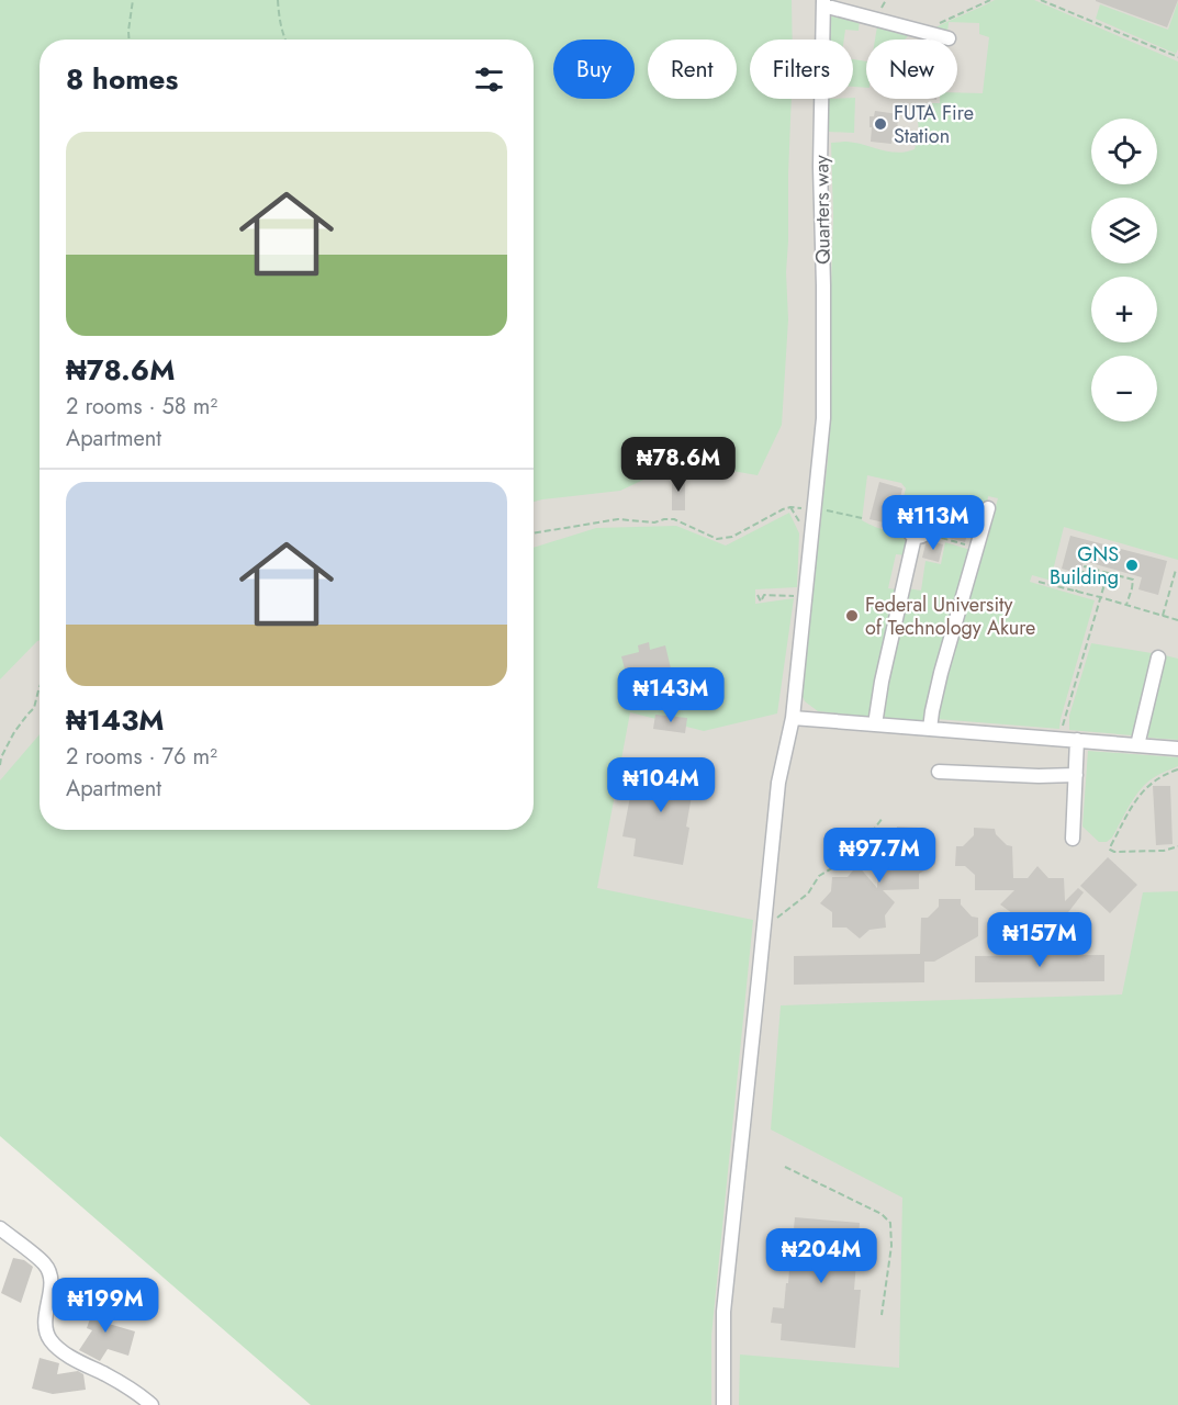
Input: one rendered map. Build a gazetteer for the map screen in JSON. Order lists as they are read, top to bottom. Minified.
{"streets":{"street":["Quarters way"]},"places":["FUTA Fire Station","GNS Building","Federal University of Technology Akure"],"page":{"chip":["Buy","Rent","Filters","New"],"heading":"8 homes","map_buttons":["+","−"],"list":[{"name":"₦78.6M","note":"2 rooms · 58 m² · Apartment"},{"name":"₦143M","note":"2 rooms · 76 m² · Apartment"}],"price":["₦78.6M","₦113M","₦143M","₦104M","₦97.7M","₦157M","₦204M","₦199M"]}}
